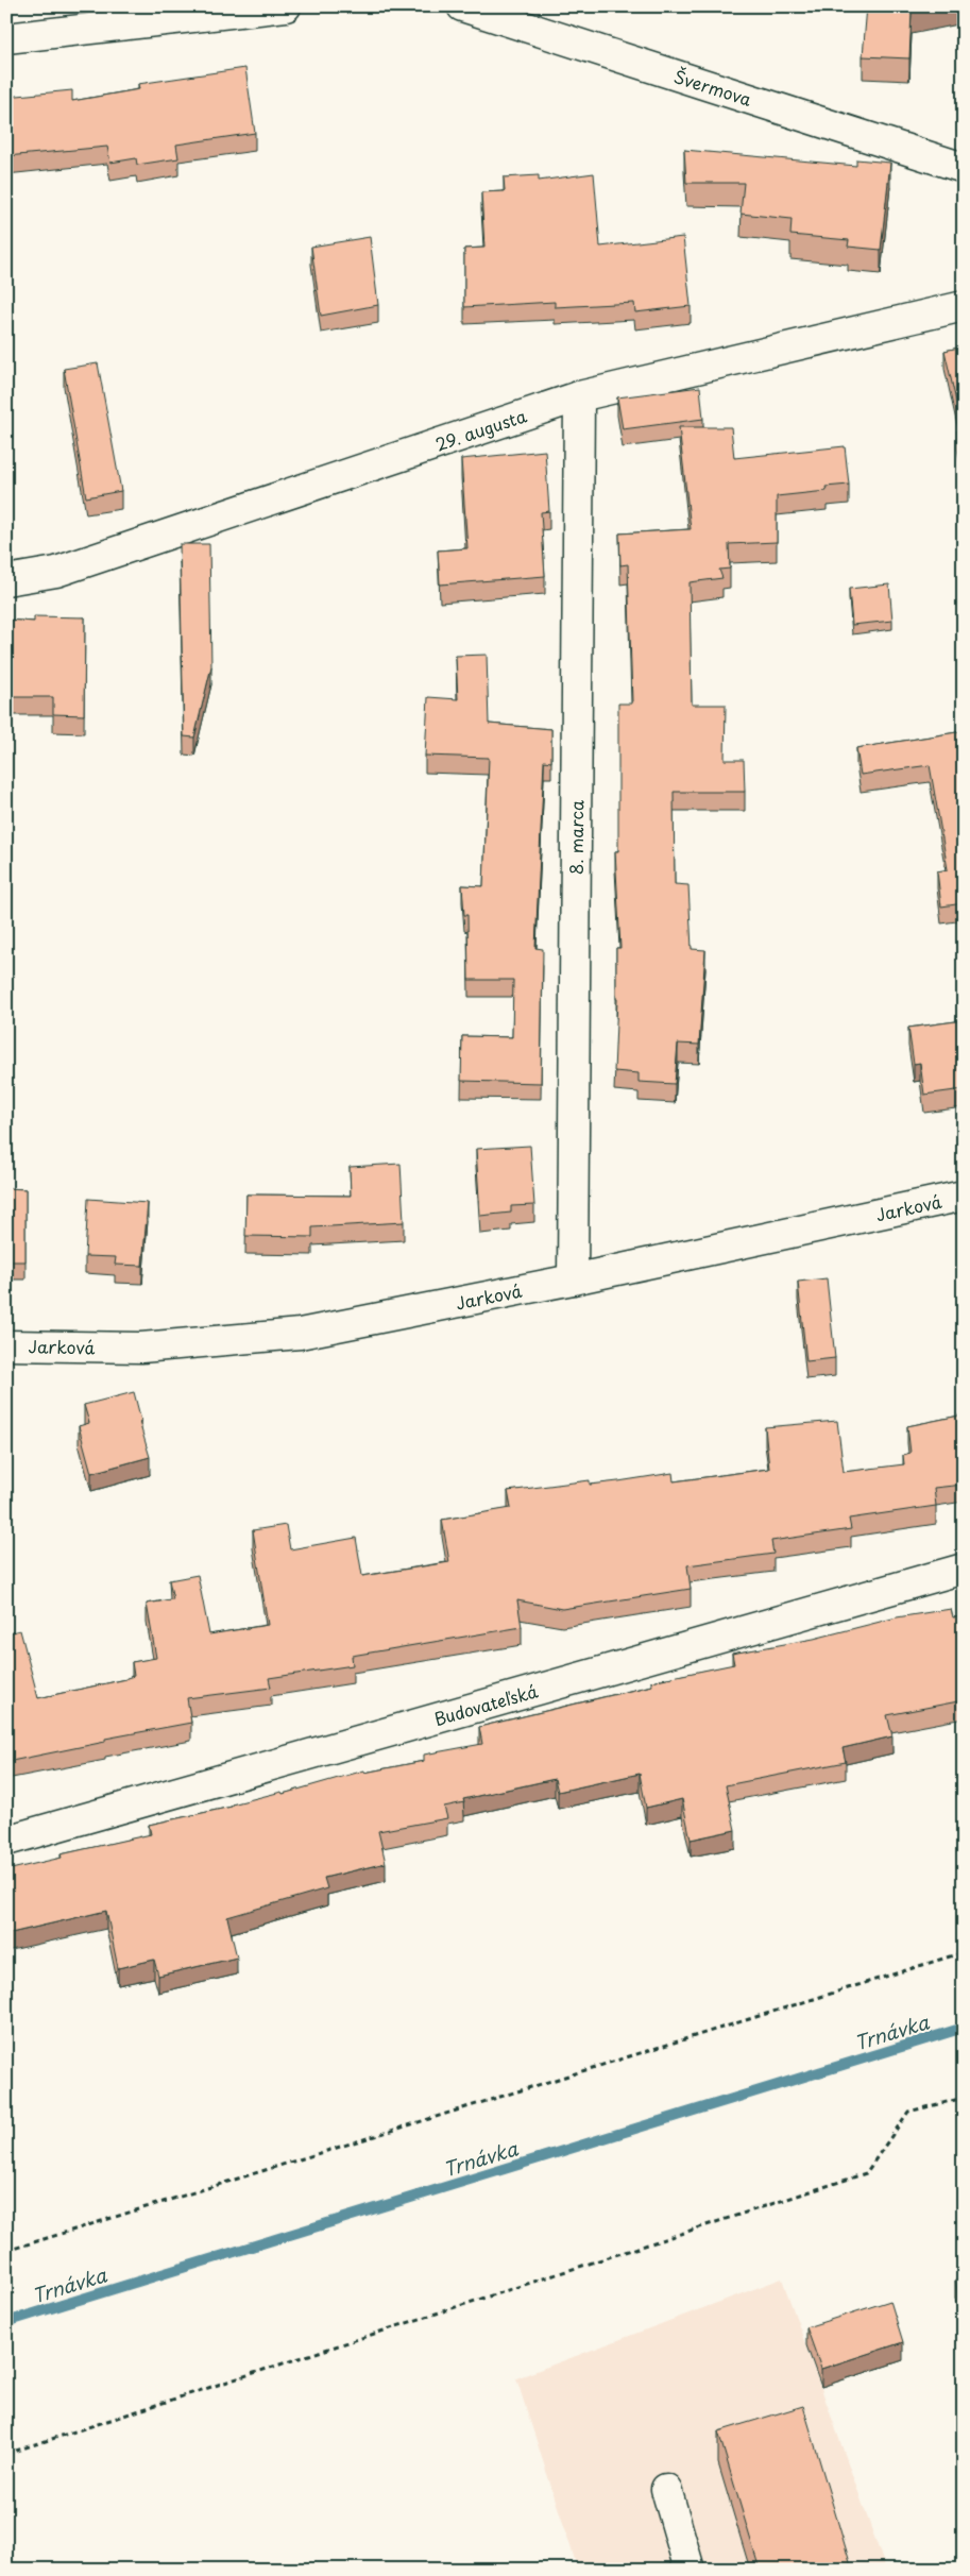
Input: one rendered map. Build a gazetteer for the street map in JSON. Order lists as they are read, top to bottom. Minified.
{"streets":{"street":["Švermova","29. augusta","8. marca","Jarková","Budovateľská"]},"crossings":[["29. augusta","8. marca"],["8. marca","Jarková"]],"water":["Trnávka"]}
